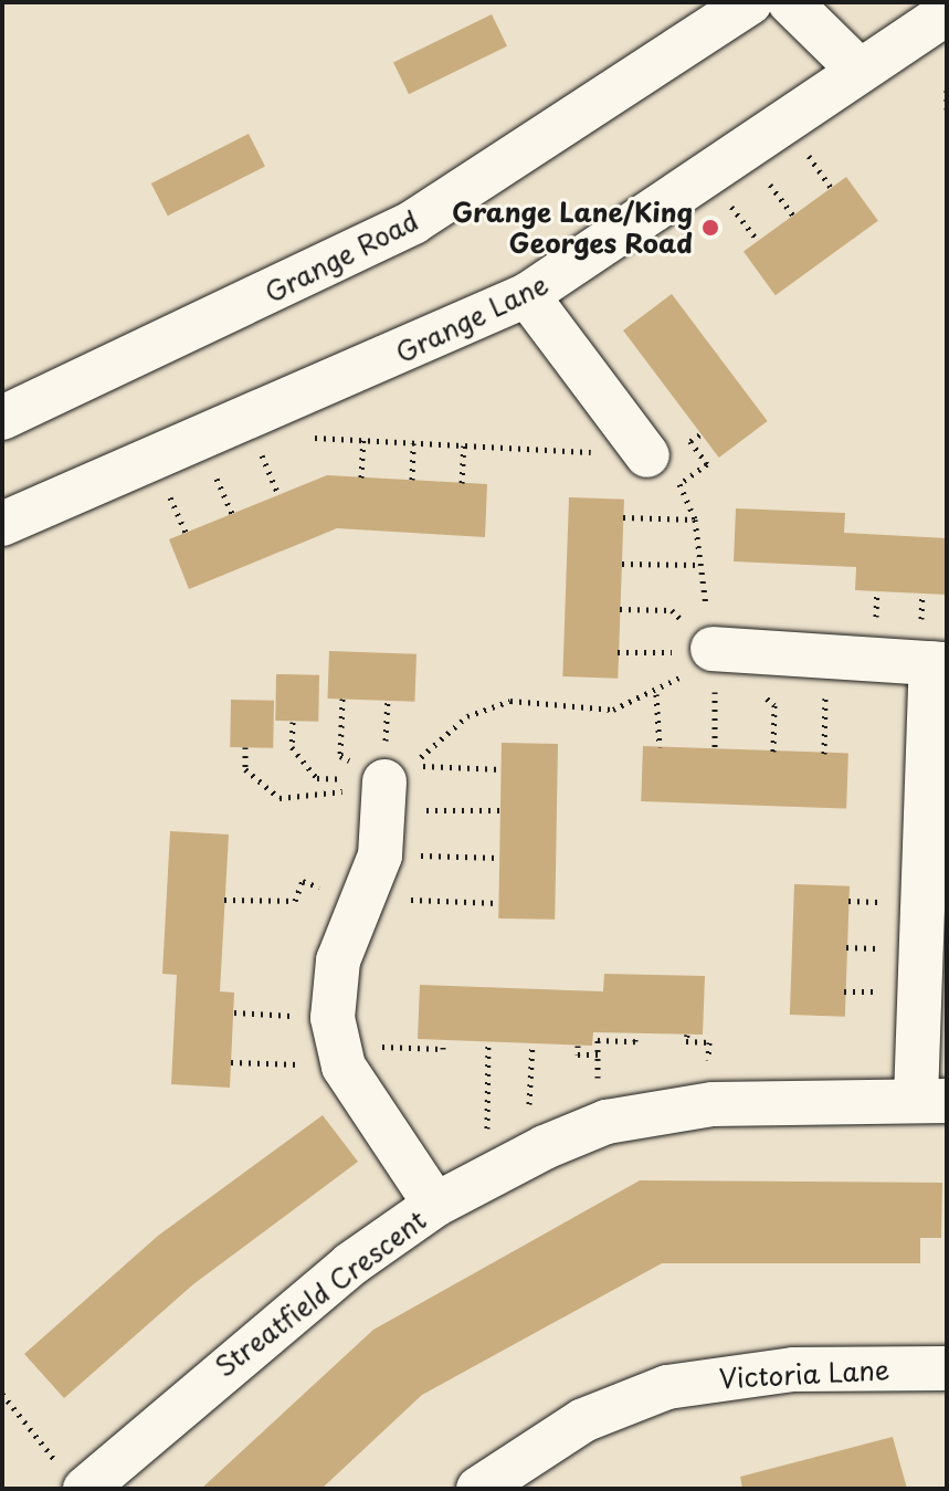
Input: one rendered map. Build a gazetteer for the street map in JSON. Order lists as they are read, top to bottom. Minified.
{"streets":{"street":["Grange Road","Grange Lane","Streatfield Crescent","Victoria Lane"]},"places":["Grange Lane/King Georges Road"]}
